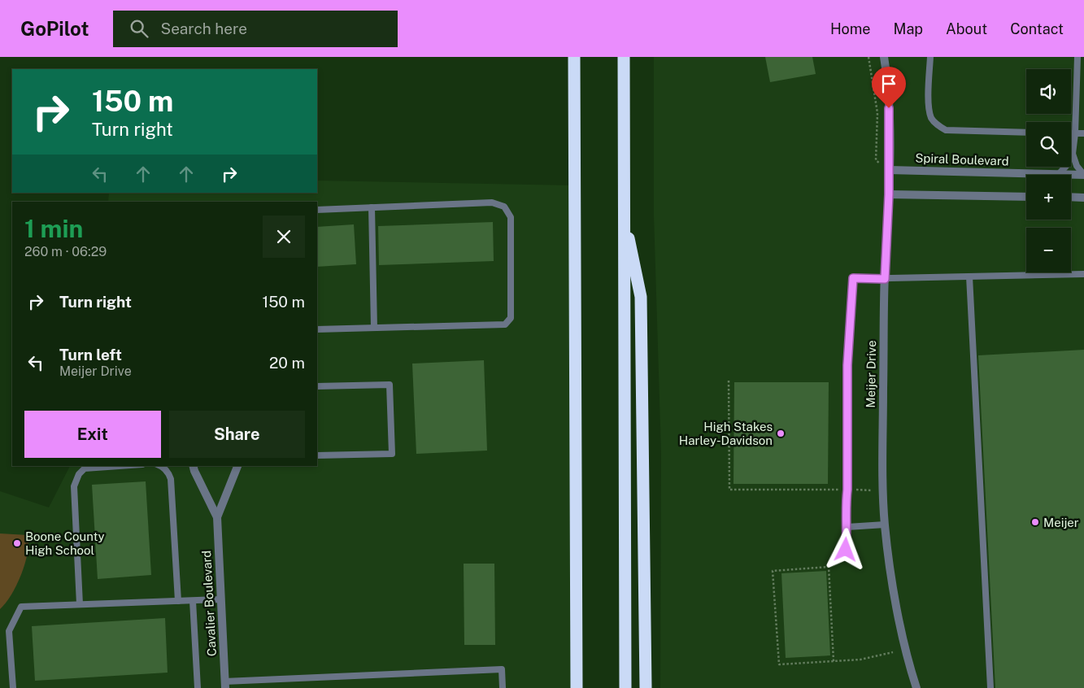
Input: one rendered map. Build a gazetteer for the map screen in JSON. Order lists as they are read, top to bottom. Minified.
{"streets":{"street":["Spiral Boulevard","Meijer Drive","Cavalier Boulevard"]},"crossings":[["Spiral Boulevard","Meijer Drive"]],"places":["High Stakes Harley-Davidson","Meijer","Boone County High School"],"page":{"header":"GoPilot","search":"Search here","nav":["Home","Map","About","Contact"],"map_buttons":["+","−"],"turn":["150 m","Turn right"],"heading":["1 min","260 m · 06:29"],"list":[{"name":"Turn right","value":"150 m"},{"name":"Turn left","note":"Meijer Drive","value":"20 m"}],"buttons":["Exit","Share"]}}
